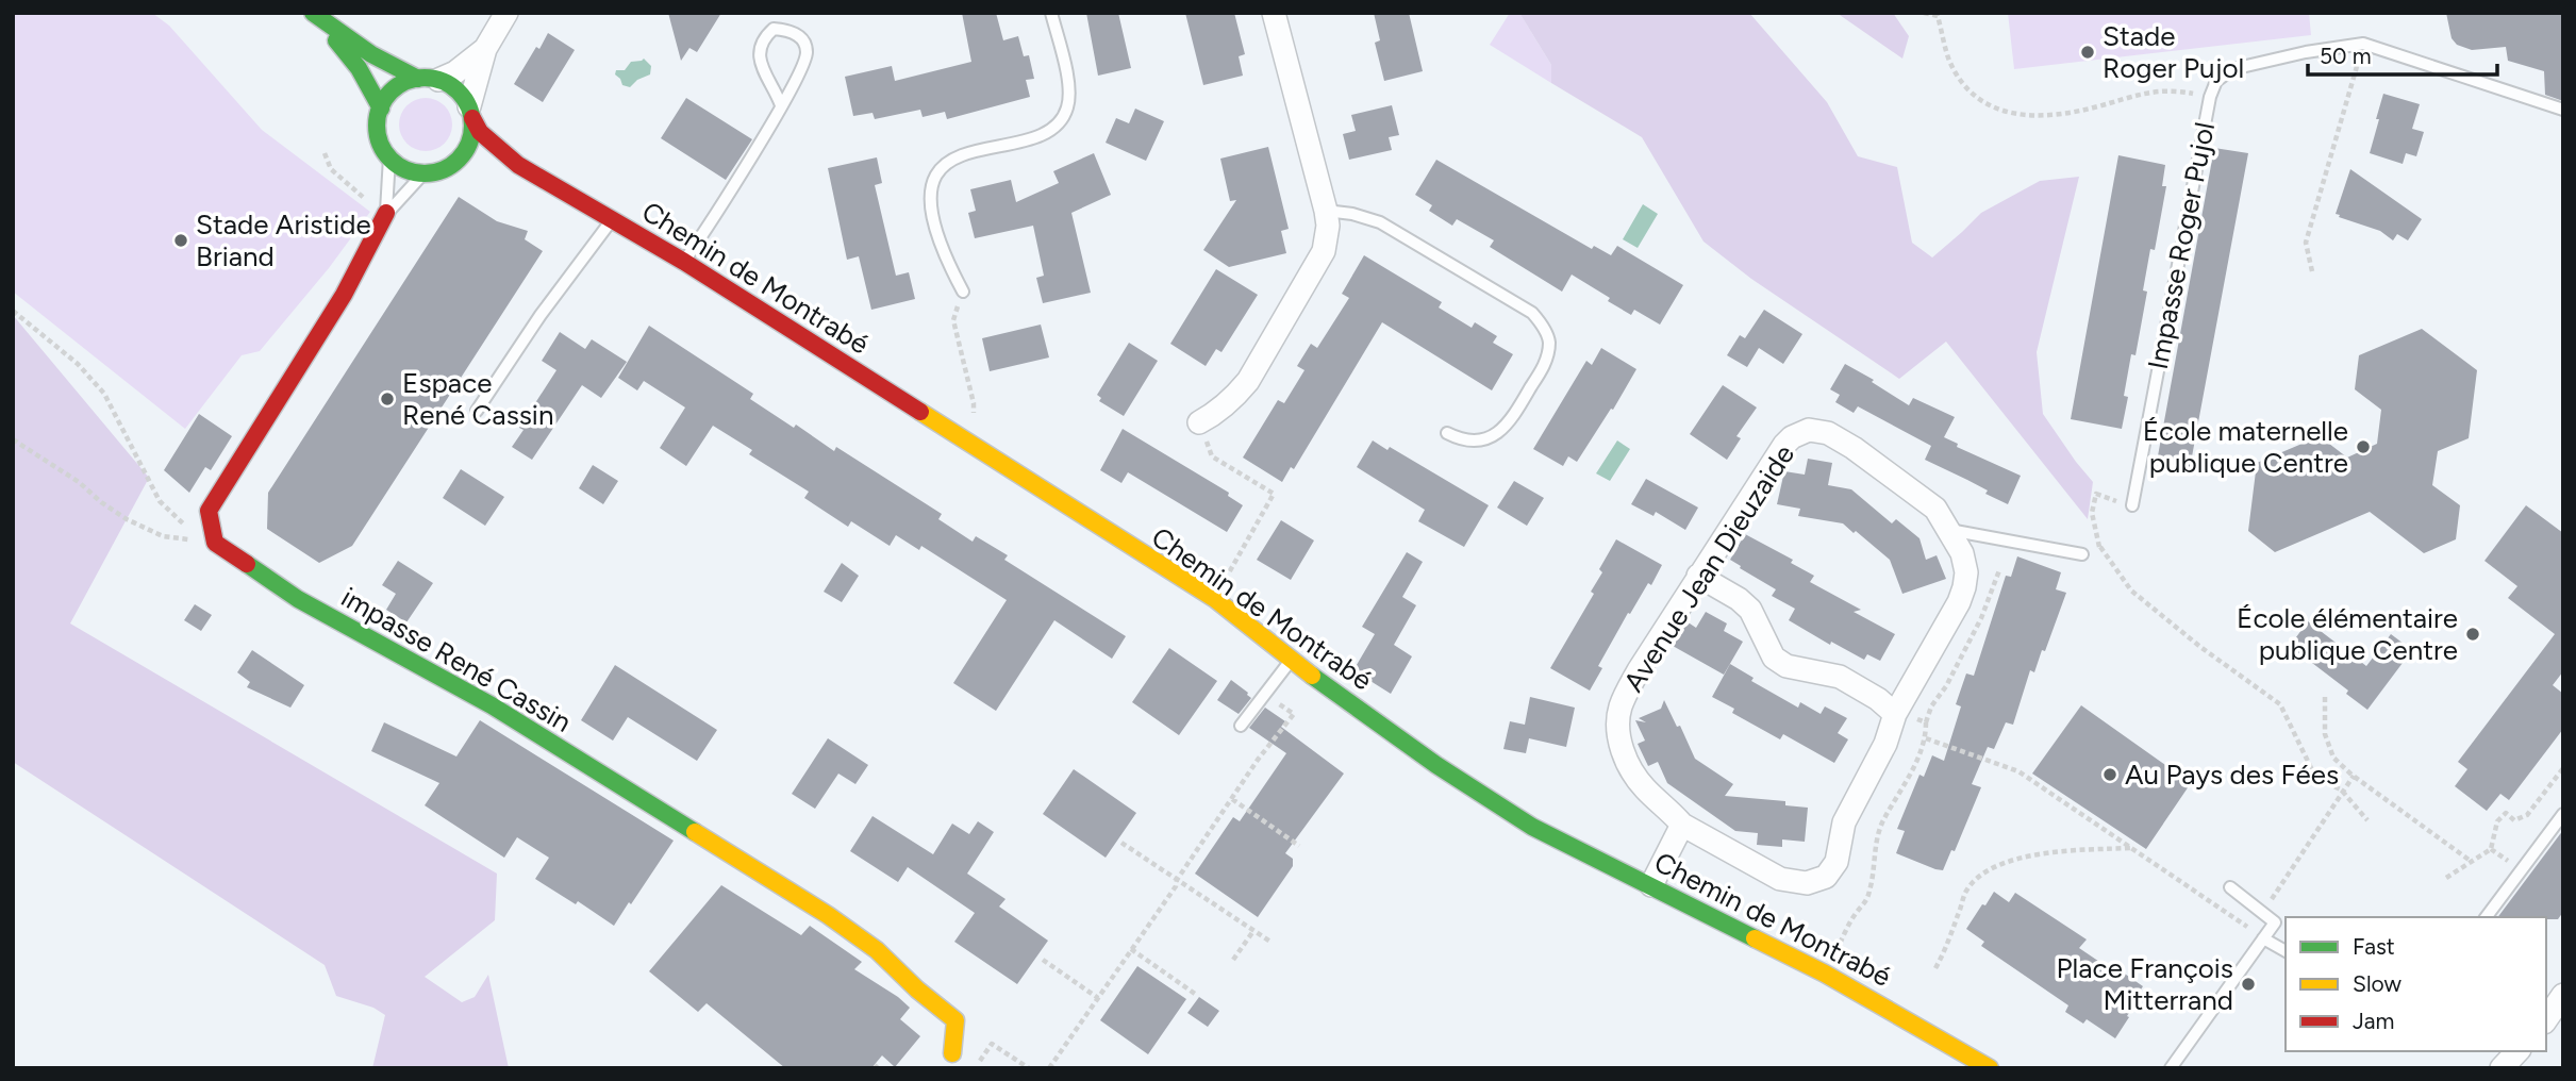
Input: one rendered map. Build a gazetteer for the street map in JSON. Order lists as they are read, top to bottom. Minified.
{"streets":{"street":["Chemin de Montrabé","Avenue Jean Dieuzaide","impasse René Cassin"],"lane":["Impasse Roger Pujol"]},"places":["Stade Roger Pujol","Stade Aristide Briand","Espace René Cassin","École maternelle publique Centre","École élémentaire publique Centre","Au Pays des Fées","Place François Mitterrand"],"legend":["Fast","Slow","Jam"],"scale_bar":"50 m"}
